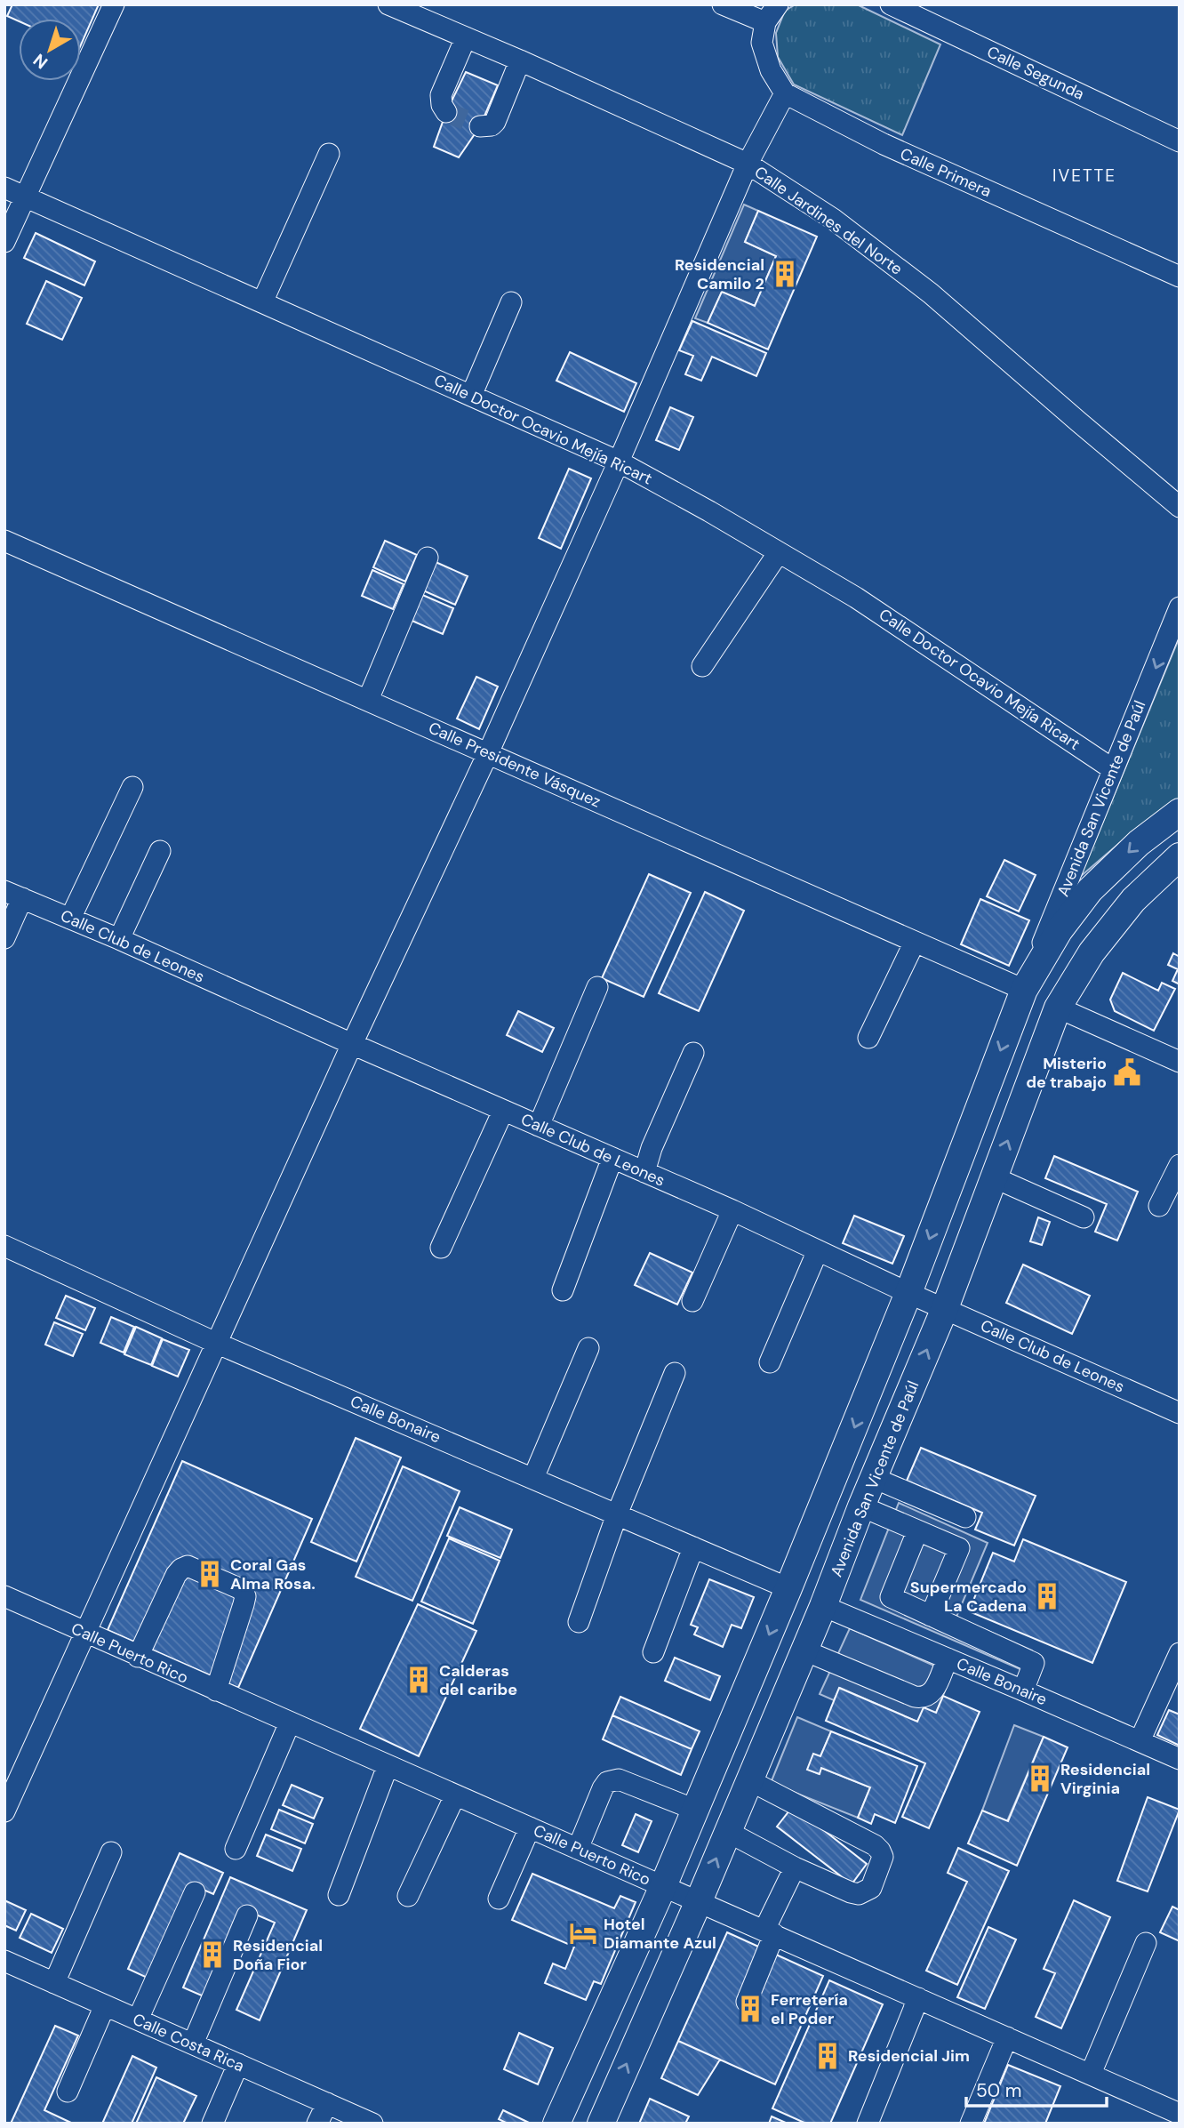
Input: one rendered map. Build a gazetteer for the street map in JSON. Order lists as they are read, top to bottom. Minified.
{"streets":{"main road":["Avenida San Vicente de Paúl"],"street":["Calle Segunda","Calle Primera","Calle Jardines del Norte","Calle Doctor Ocavio Mejía Ricart","Calle Presidente Vásquez","Calle Club de Leones","Calle Bonaire","Calle Puerto Rico","Calle Costa Rica"]},"crossings":[["Calle Doctor Ocavio Mejía Ricart","Avenida San Vicente de Paúl"],["Calle Presidente Vásquez","Avenida San Vicente de Paúl"],["Avenida San Vicente de Paúl","Calle Club de Leones"],["Avenida San Vicente de Paúl","Calle Bonaire"],["Avenida San Vicente de Paúl","Calle Puerto Rico"]],"districts":["IVETTE"],"places":{"building":["Residencial Camilo 2","Coral Gas Alma Rosa.","Supermercado La Cadena","Calderas del caribe","Residencial Virginia","Residencial Doña Fior","Ferretería el Poder","Residencial Jim"],"public building":["Misterio de trabajo"],"hotel":["Hotel Diamante Azul"]},"scale_bar":"50 m","north":"bottom left"}
